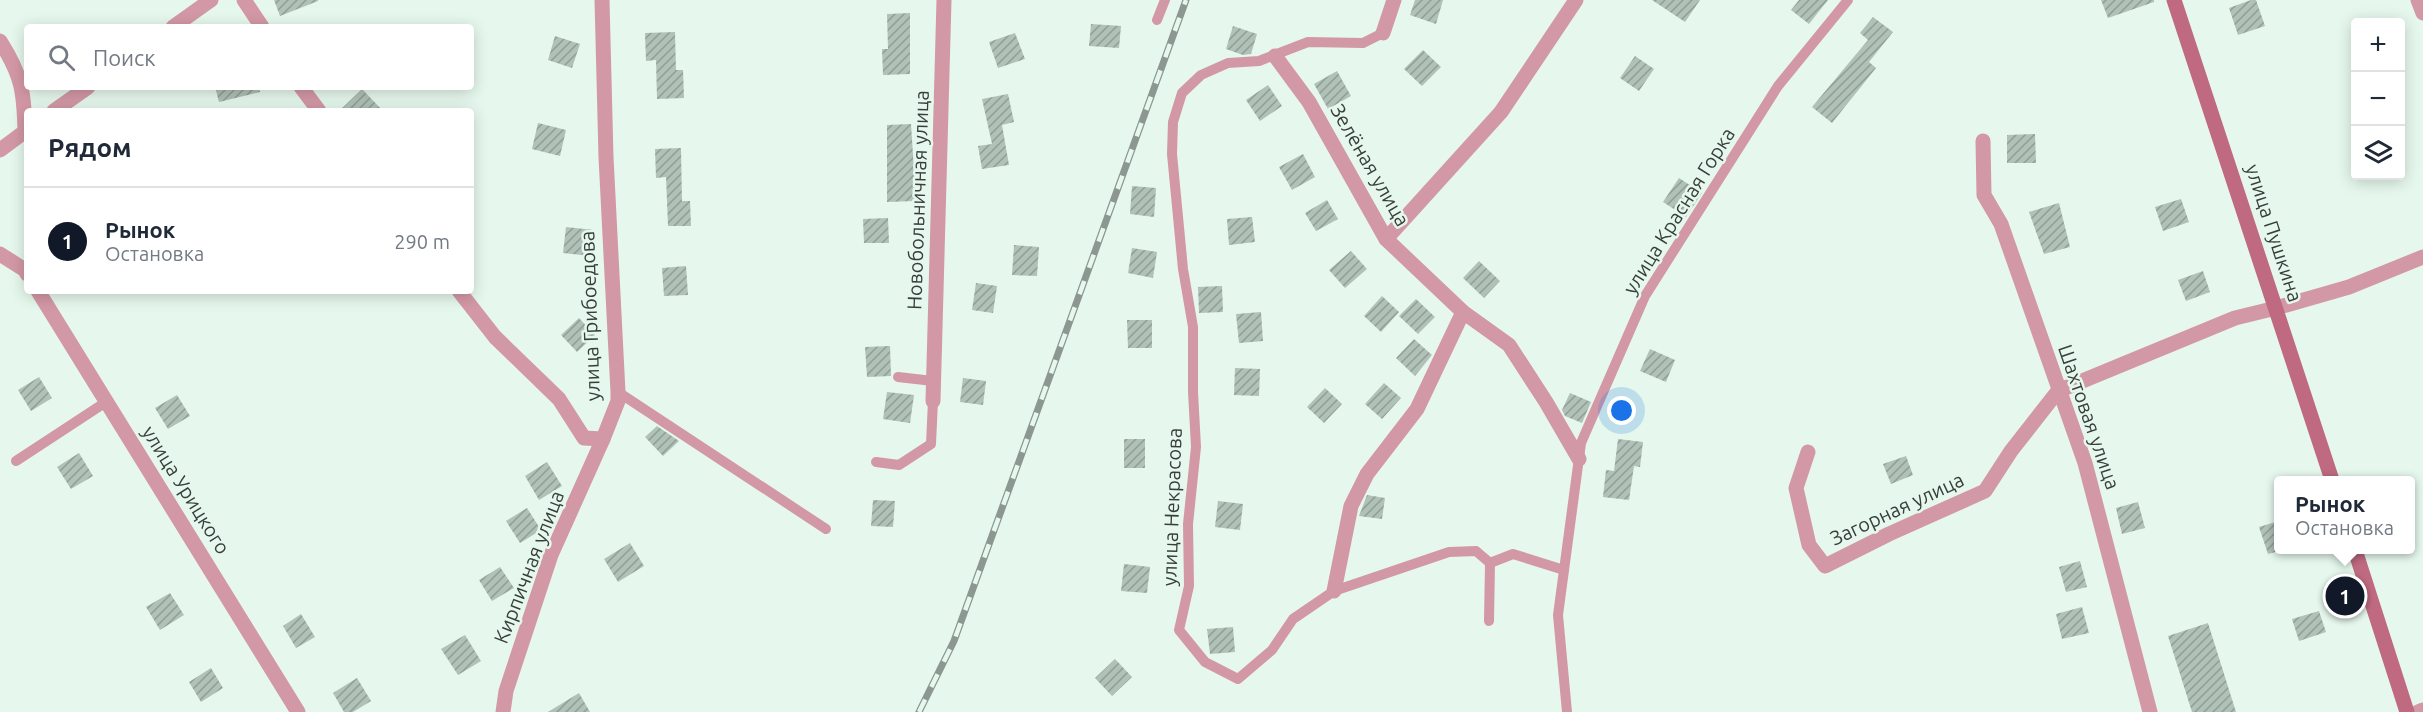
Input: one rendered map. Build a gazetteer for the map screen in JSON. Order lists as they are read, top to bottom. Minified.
{"streets":{"street":["Зелёная улица","Новобольничная улица","улица Пушкина","улица Грибоедова","Шахтовая улица","улица Урицкого","Загорная улица","Кирпичная улица"],"lane":["улица Красная Горка","улица Некрасова"]},"crossings":[["Зелёная улица","улица Красная Горка"],["Зелёная улица","улица Некрасова"],["улица Грибоедова","Кирпичная улица"],["Шахтовая улица","Загорная улица"]],"page":{"map_buttons":["+","−"],"search":"Поиск","heading":"Рядом","list":[{"mark":"1","name":"Рынок","note":"Остановка","value":"290 m"}],"popup":["Рынок","Остановка"],"pins":"1"}}
